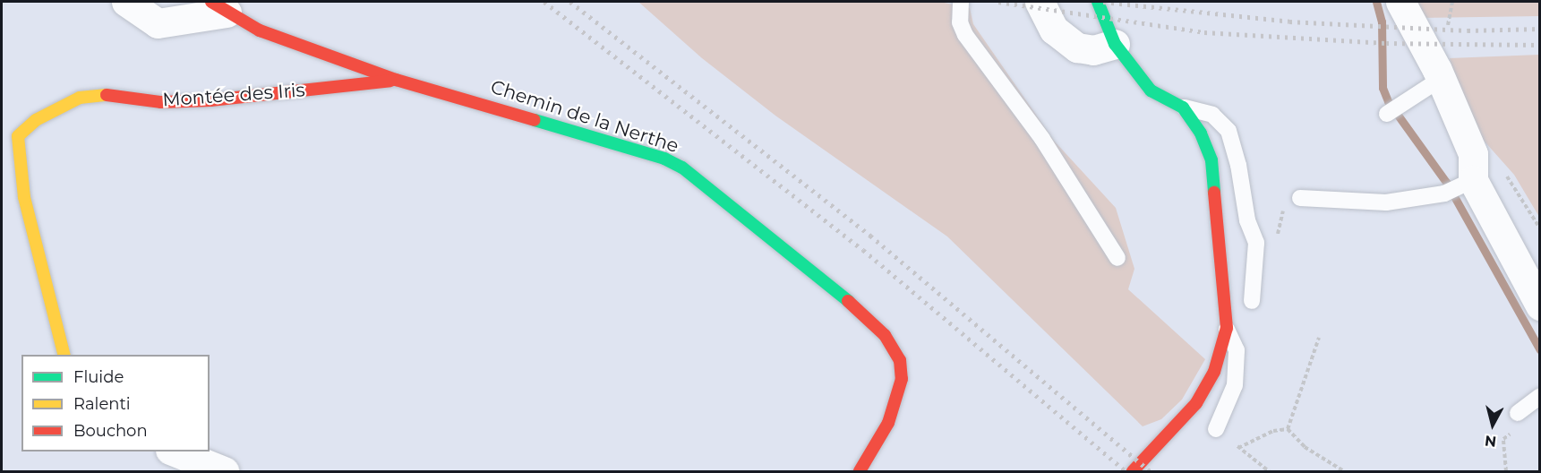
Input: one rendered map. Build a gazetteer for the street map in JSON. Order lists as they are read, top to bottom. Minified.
{"streets":{"street":["Montée des Iris","Chemin de la Nerthe"]},"crossings":[["Montée des Iris","Chemin de la Nerthe"]],"legend":["Fluide","Ralenti","Bouchon"],"north":"bottom"}
